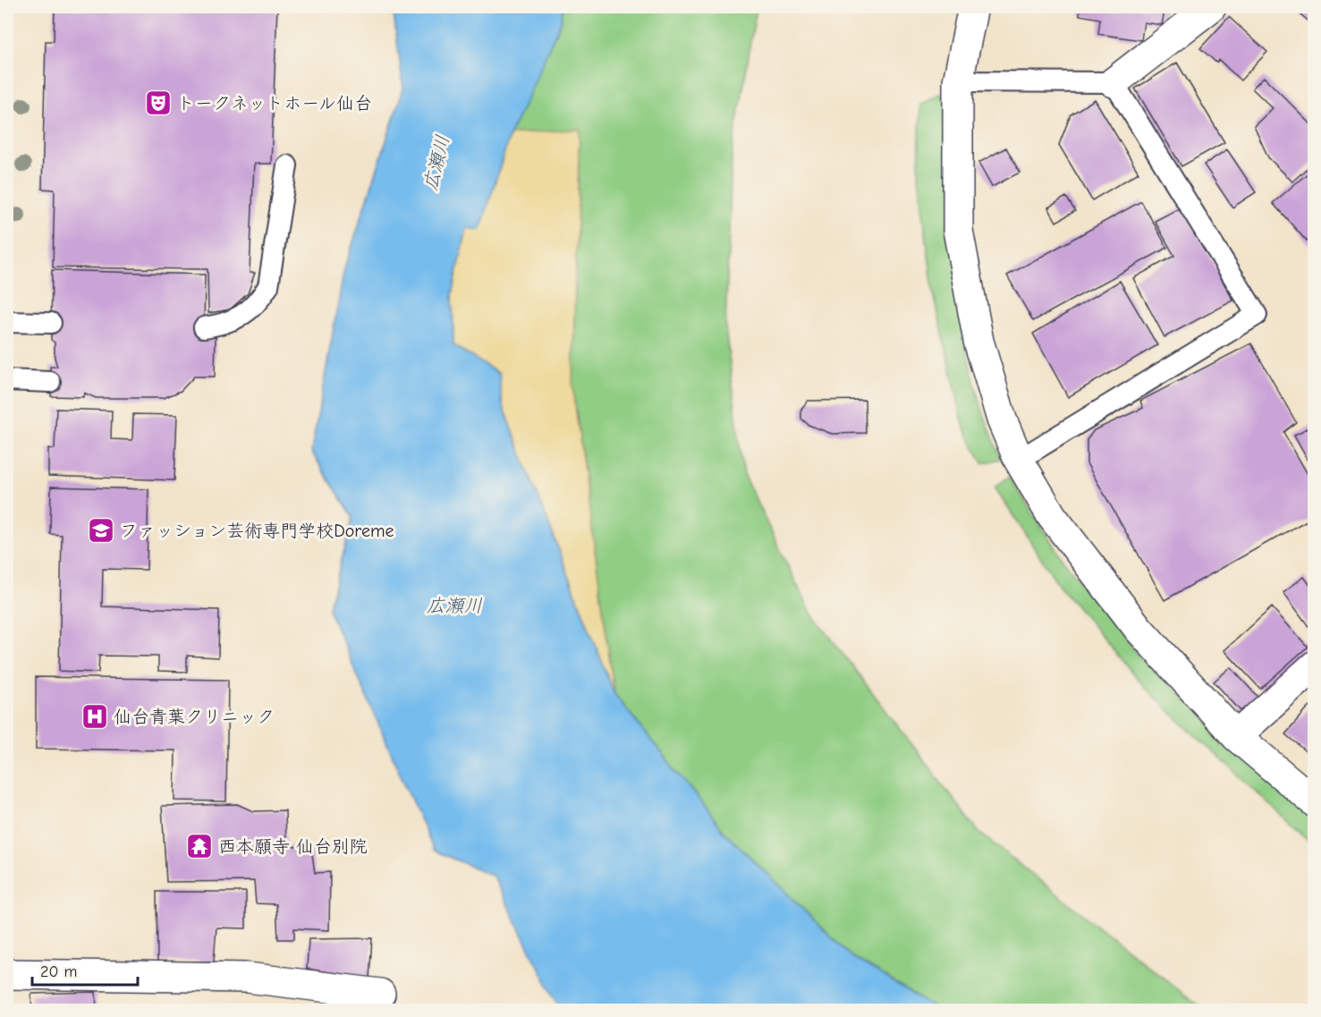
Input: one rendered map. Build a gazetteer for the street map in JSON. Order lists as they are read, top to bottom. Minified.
{"water":["広瀬川"],"places":{"theatre":["トークネットホール仙台"],"school or university":["ファッション芸術専門学校Doreme"],"hospital":["仙台青葉クリニック"],"temple":["西本願寺 仙台別院"]},"scale_bar":"20 m"}
